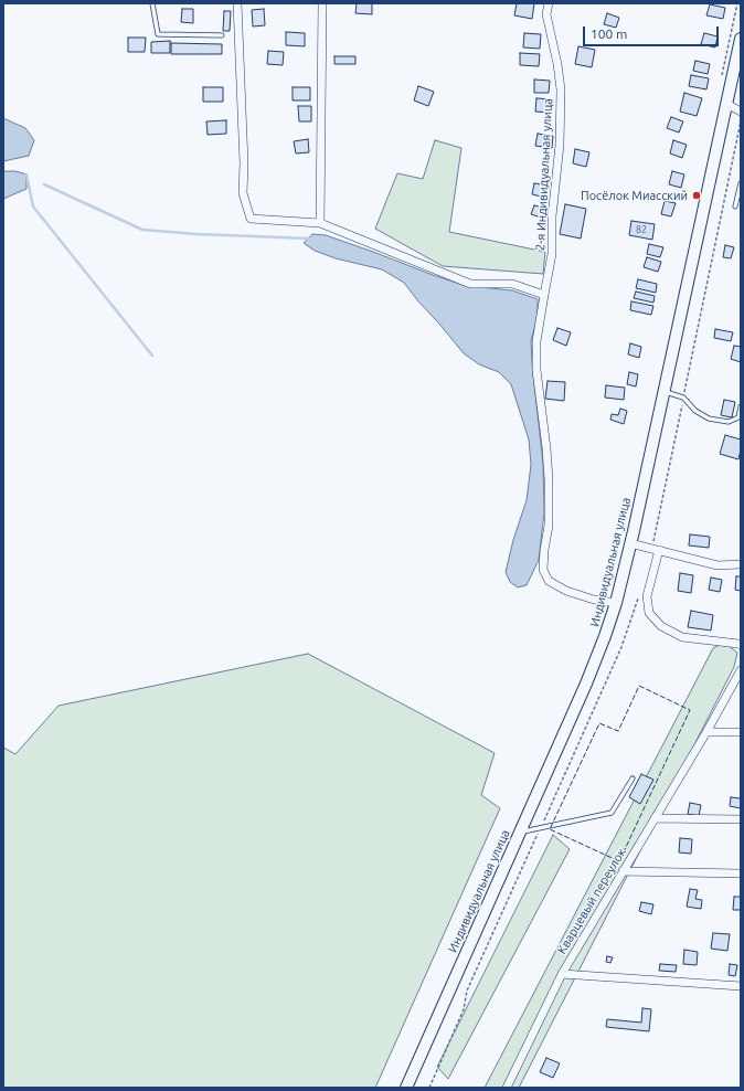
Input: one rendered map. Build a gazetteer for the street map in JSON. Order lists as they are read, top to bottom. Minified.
{"streets":{"main road":["Индивидуальная улица"],"street":["2-я Индивидуальная улица","Кварцевый переулок"]},"crossings":[["2-я Индивидуальная улица","Индивидуальная улица"]],"places":["Посёлок Миасский"],"house_numbers":["82"],"scale_bar":"100 m"}
